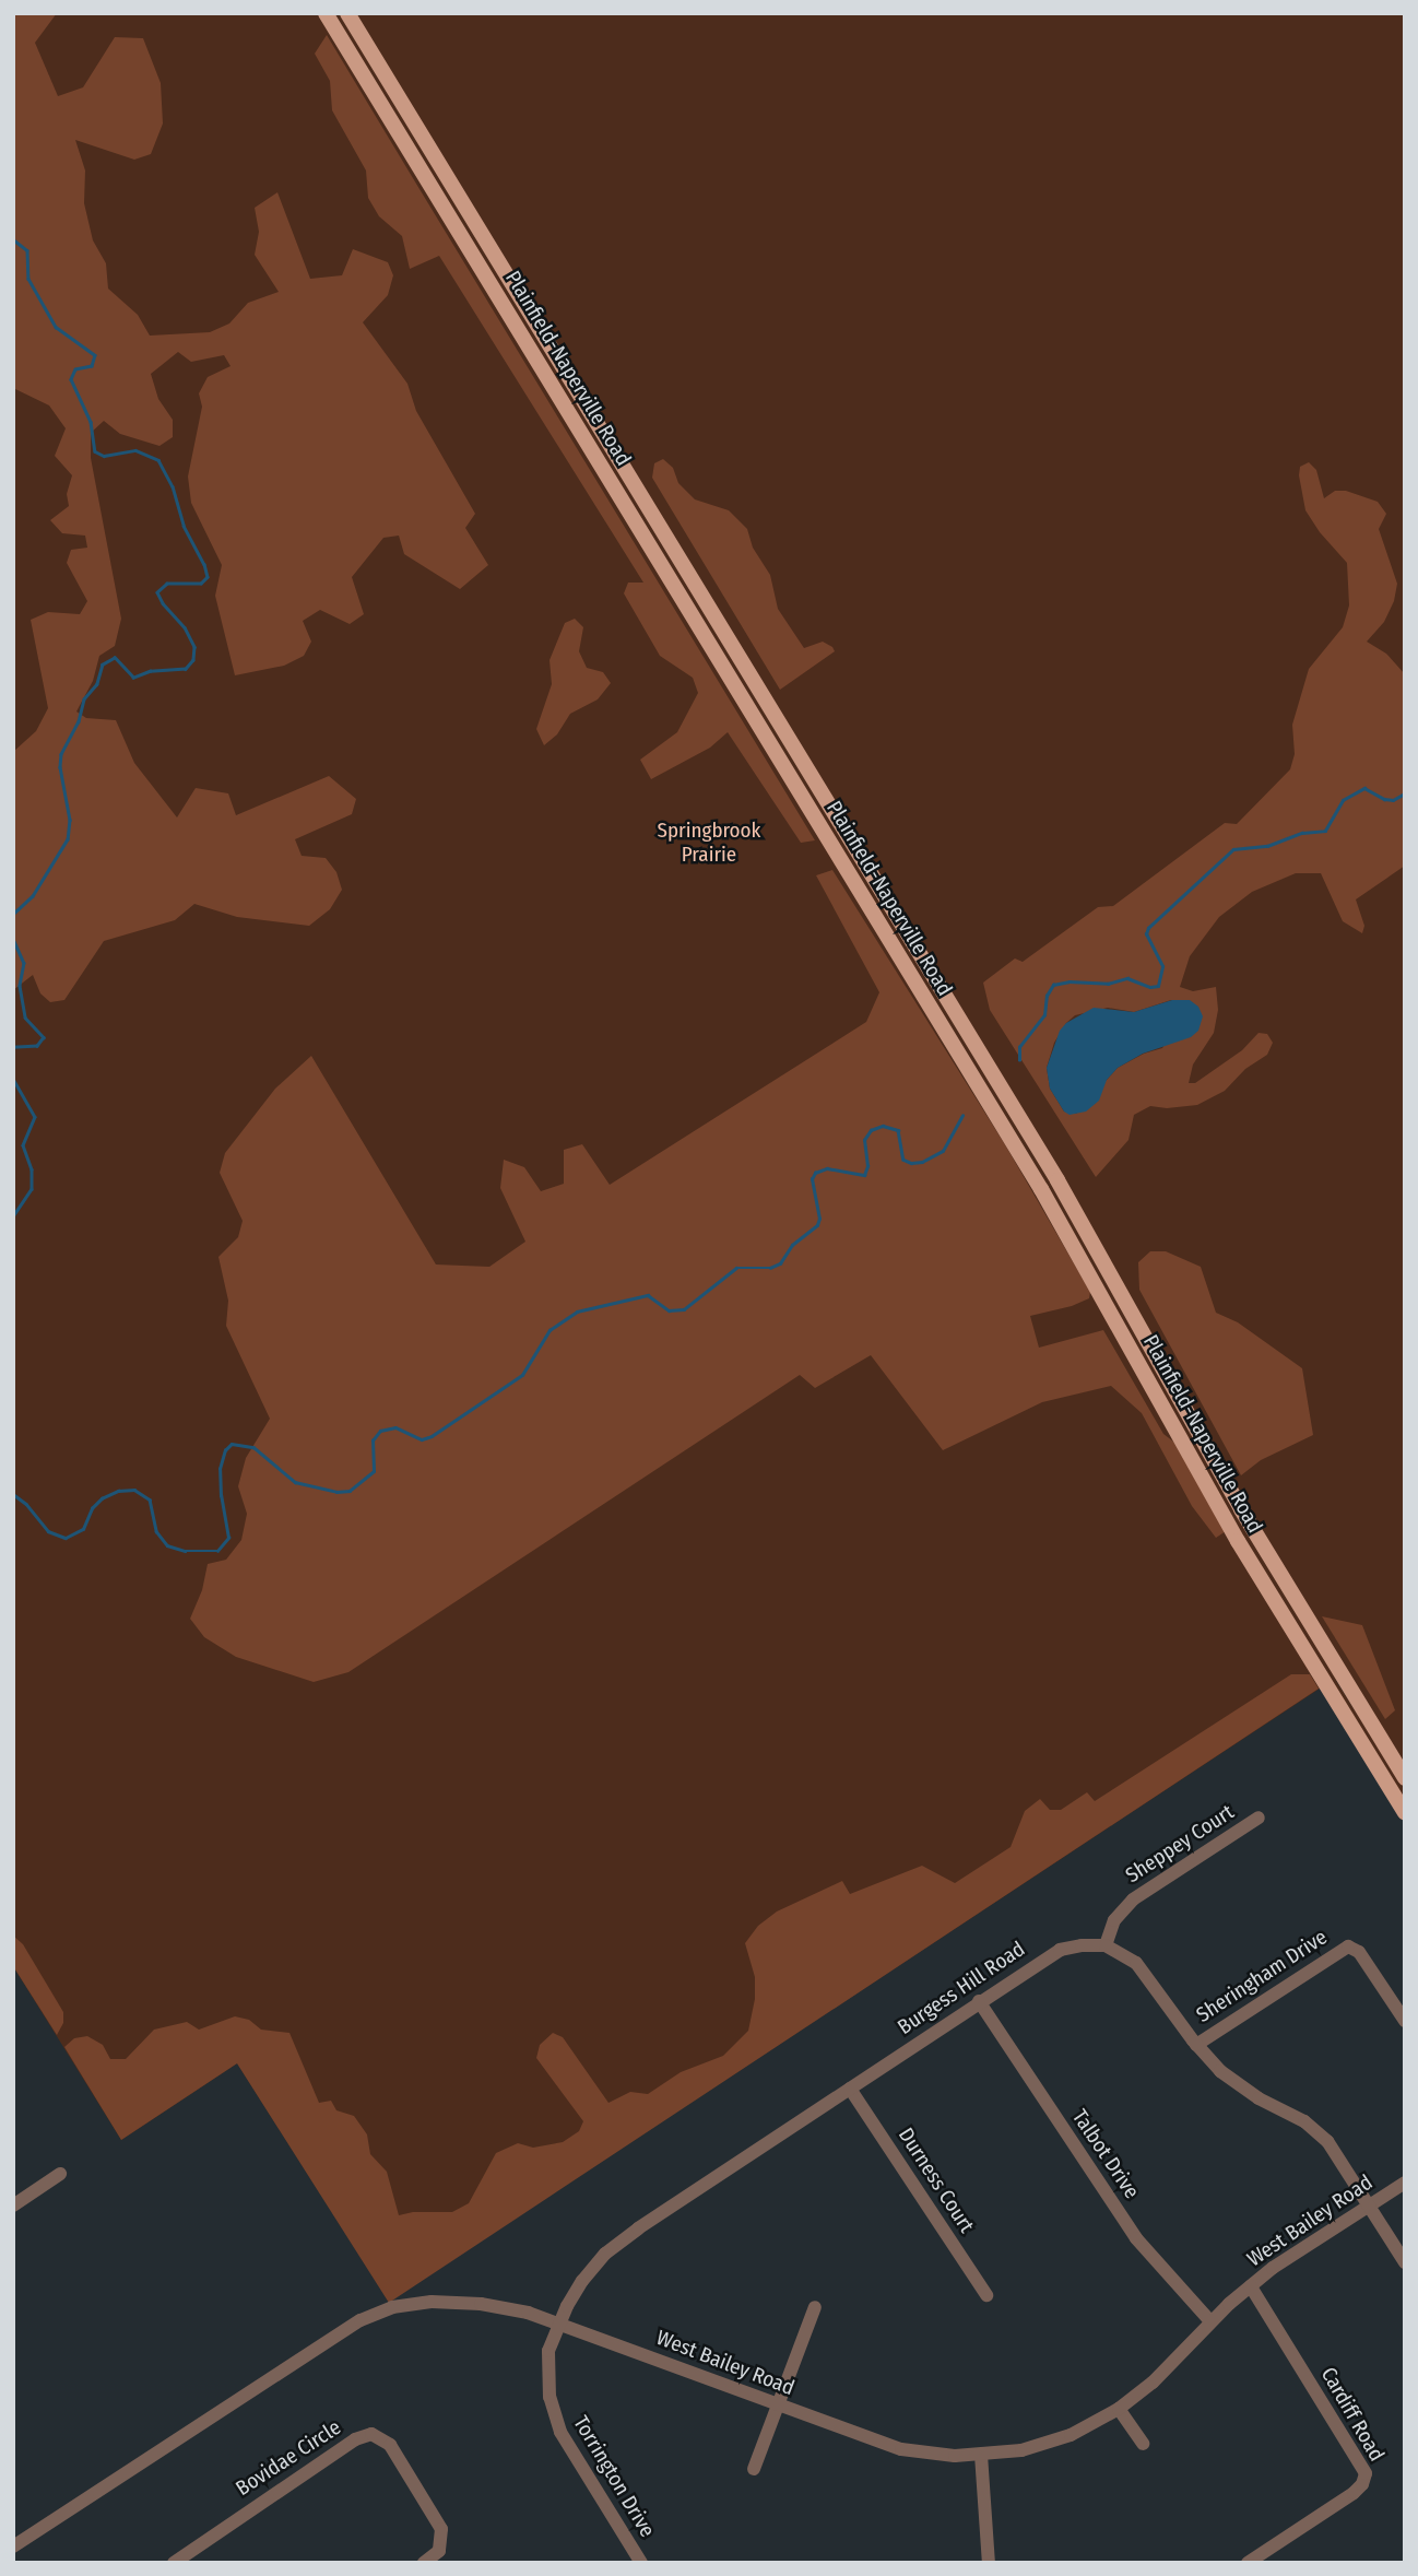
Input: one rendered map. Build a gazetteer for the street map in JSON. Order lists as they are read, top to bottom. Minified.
{"streets":{"main road":["Plainfield-Naperville Road"],"street":["Sheppey Court","Sheringham Drive","Burgess Hill Road","Talbot Drive","Durness Court","West Bailey Road","Cardiff Road","Bovidae Circle","Torrington Drive"]},"crossings":[["Sheppey Court","Burgess Hill Road"],["Burgess Hill Road","Talbot Drive"],["Burgess Hill Road","Durness Court"],["Burgess Hill Road","West Bailey Road"],["Burgess Hill Road","Torrington Drive"],["Talbot Drive","West Bailey Road"],["West Bailey Road","Cardiff Road"],["West Bailey Road","Torrington Drive"]],"parks":["Springbrook Prairie"]}
